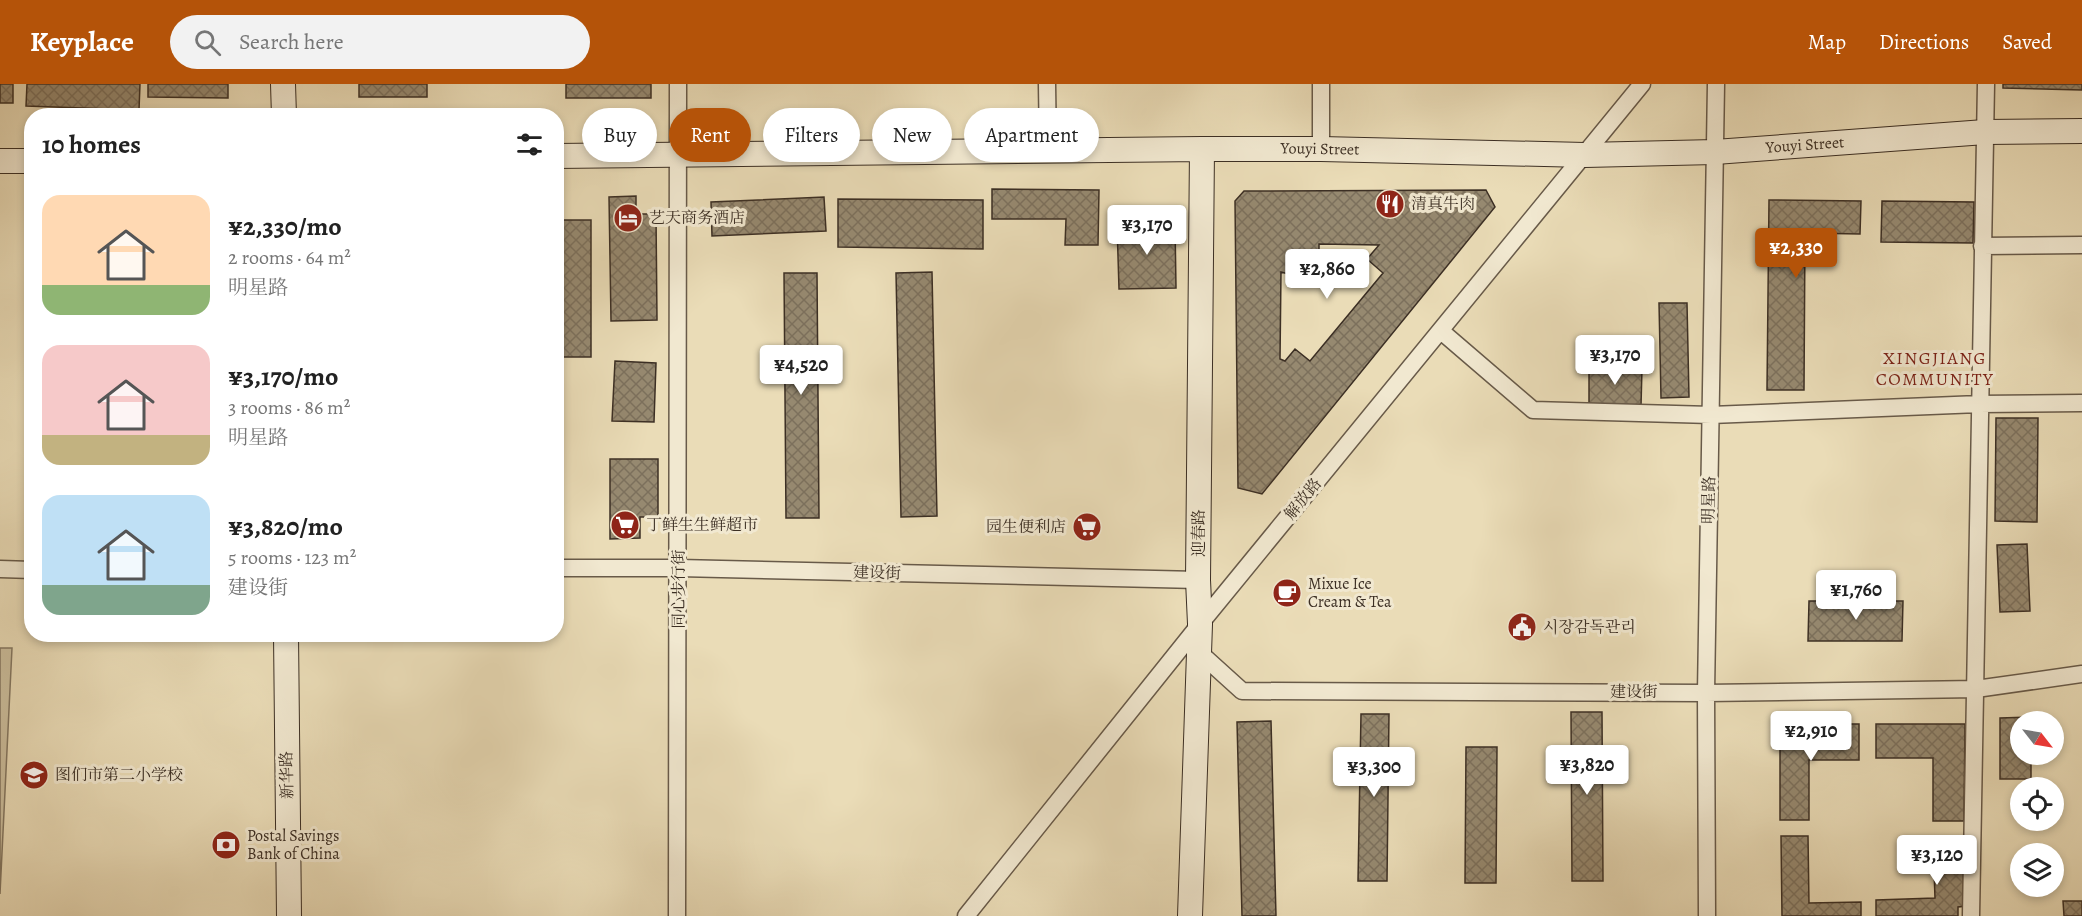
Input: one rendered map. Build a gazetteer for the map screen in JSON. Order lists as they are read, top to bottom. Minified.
{"streets":{"street":["Youyi Street","解放路","明星路","迎春路","建设街","同心步行街","新华路"]},"crossings":[["Youyi Street","解放路"],["Youyi Street","明星路"],["Youyi Street","迎春路"],["解放路","迎春路"],["明星路","建设街"],["迎春路","建设街"],["建设街","同心步行街"]],"districts":["XINGJIANG COMMUNITY"],"places":{"restaurant":["清真牛肉"],"hotel":["艺天商务酒店"],"supermarket":["丁鲜生生鲜超市","园生便利店"],"cafe":["Mixue Ice Cream & Tea"],"public building":["시장감독관리"],"school or university":["图们市第二小学校"],"bank":["Postal Savings Bank of China"]},"north":"bottom right","page":{"header":"Keyplace","search":"Search here","nav":["Map","Directions","Saved"],"chip":["Buy","Rent","Filters","New","Apartment"],"heading":"10 homes","list":[{"name":"¥2,330/mo","note":"2 rooms · 64 m² · 明星路"},{"name":"¥3,170/mo","note":"3 rooms · 86 m² · 明星路"},{"name":"¥3,820/mo","note":"5 rooms · 123 m² · 建设街"}],"price":["¥3,170","¥2,330","¥2,860","¥3,170","¥4,520","¥1,760","¥2,910","¥3,820","¥3,300","¥3,120"]}}
